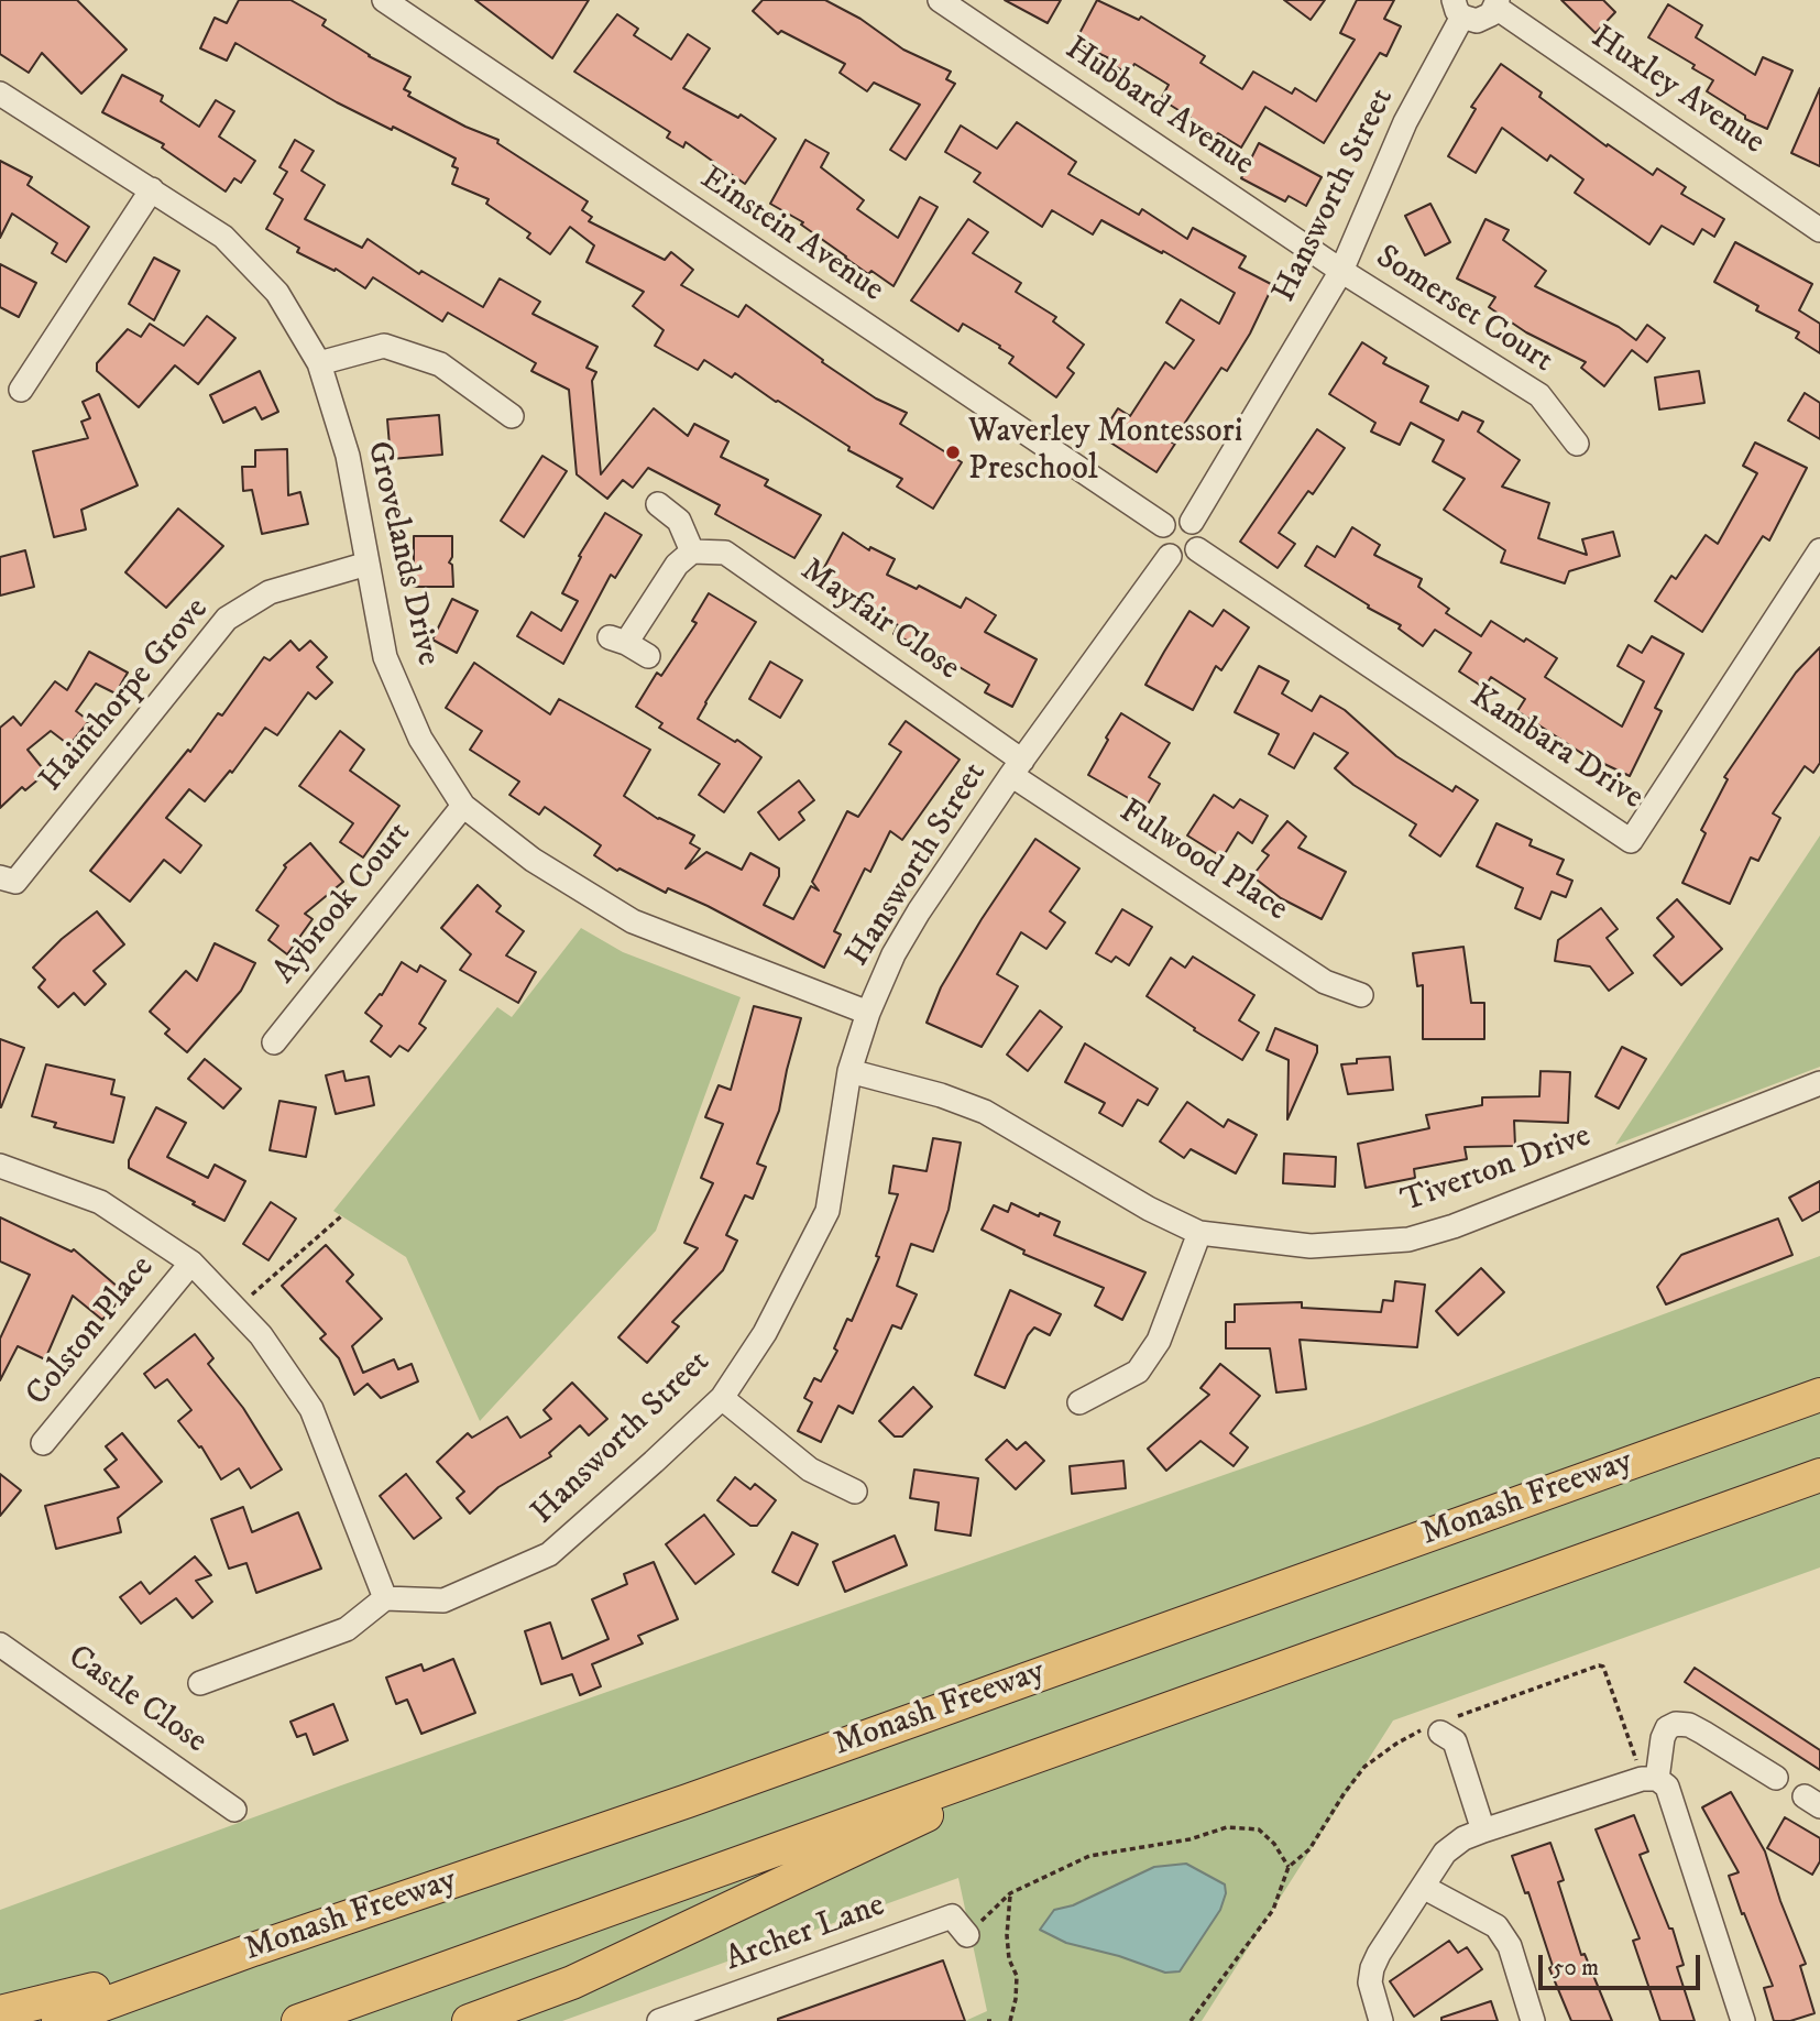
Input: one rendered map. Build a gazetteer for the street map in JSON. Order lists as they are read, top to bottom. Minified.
{"streets":{"highway":["Monash Freeway"],"street":["Huxley Avenue","Hubbard Avenue","Hansworth Street","Einstein Avenue","Somerset Court","Grovelands Drive","Mayfair Close","Hainthorpe Grove","Kambara Drive","Fulwood Place","Aybrook Court","Tiverton Drive","Colston Place","Castle Close","Archer Lane"]},"crossings":[["Hubbard Avenue","Hansworth Street"],["Hubbard Avenue","Somerset Court"],["Hansworth Street","Einstein Avenue"],["Hansworth Street","Somerset Court"],["Hansworth Street","Grovelands Drive"],["Hansworth Street","Mayfair Close"],["Hansworth Street","Kambara Drive"],["Hansworth Street","Fulwood Place"],["Hansworth Street","Tiverton Drive"],["Einstein Avenue","Kambara Drive"],["Grovelands Drive","Hainthorpe Grove"],["Grovelands Drive","Aybrook Court"],["Mayfair Close","Fulwood Place"]],"places":["Waverley Montessori Preschool"],"scale_bar":"50 m"}
